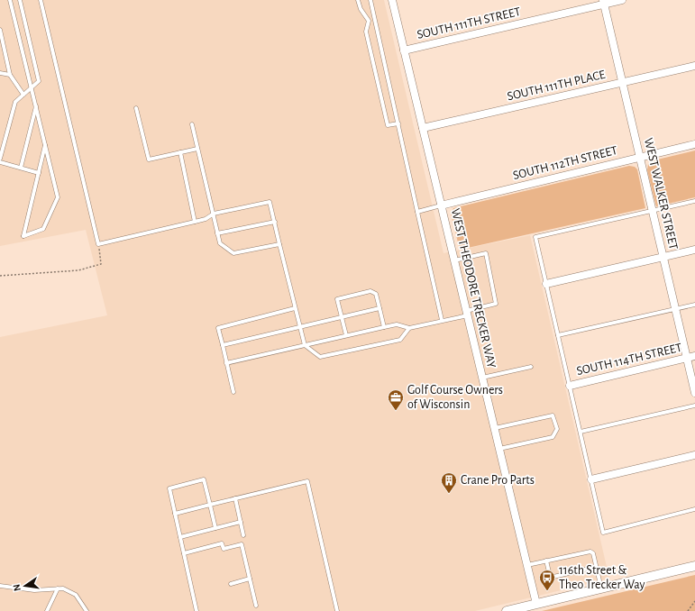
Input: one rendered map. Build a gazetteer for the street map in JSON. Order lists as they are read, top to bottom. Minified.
{"streets":{"street":["SOUTH 111TH STREET","SOUTH 111TH PLACE","SOUTH 112TH STREET","WEST WALKER STREET","WEST THEODORE TRECKER WAY","SOUTH 114TH STREET"]},"crossings":[["SOUTH 111TH STREET","WEST WALKER STREET"],["SOUTH 111TH STREET","WEST THEODORE TRECKER WAY"],["SOUTH 111TH PLACE","WEST WALKER STREET"],["SOUTH 111TH PLACE","WEST THEODORE TRECKER WAY"],["SOUTH 112TH STREET","WEST WALKER STREET"],["SOUTH 112TH STREET","WEST THEODORE TRECKER WAY"],["WEST WALKER STREET","SOUTH 114TH STREET"]],"places":{"office":["Golf Course Owners of Wisconsin"],"building":["Crane Pro Parts"],"bus stop":["116th Street & Theo Trecker Way"]},"north":"left"}
